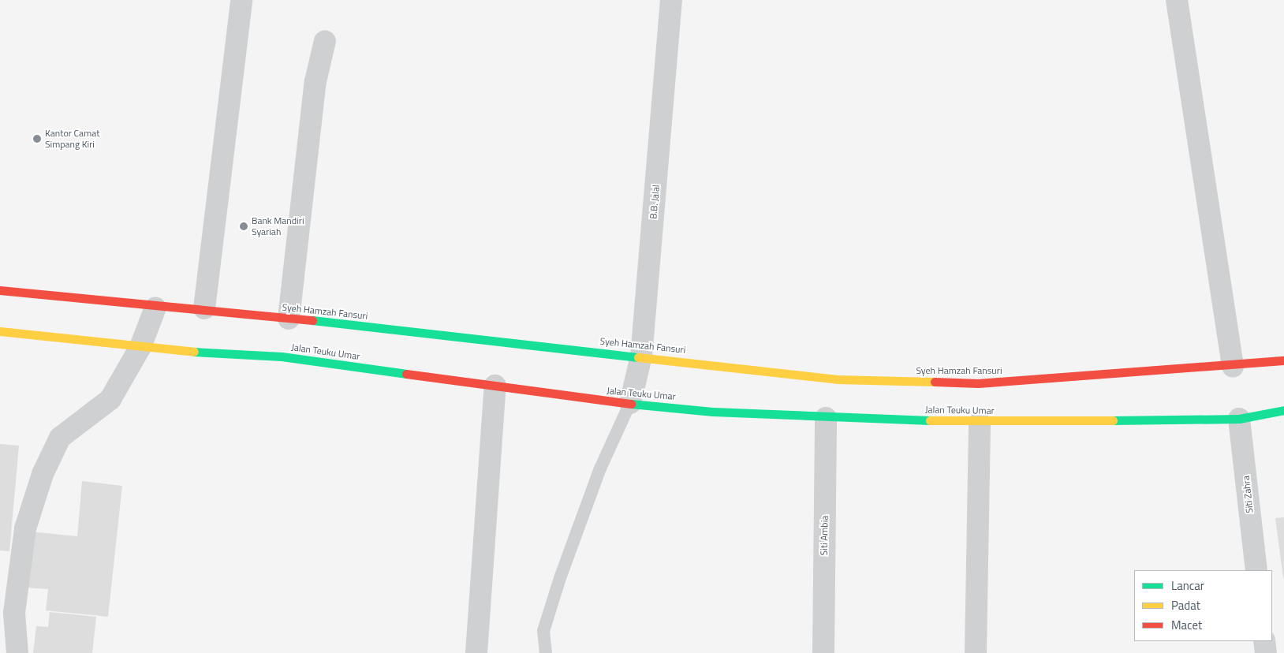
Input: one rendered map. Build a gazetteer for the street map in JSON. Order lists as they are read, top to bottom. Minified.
{"streets":{"highway":["Syeh Hamzah Fansuri","Jalan Teuku Umar"],"street":["B.B. Jalal","Siti Zahra","Siti Ambia"]},"crossings":[["B.B. Jalal","Syeh Hamzah Fansuri"],["B.B. Jalal","Jalan Teuku Umar"],["Jalan Teuku Umar","Siti Zahra"],["Jalan Teuku Umar","Siti Ambia"]],"places":["Kantor Camat Simpang Kiri","Bank Mandiri Syariah"],"legend":["Lancar","Padat","Macet"]}
